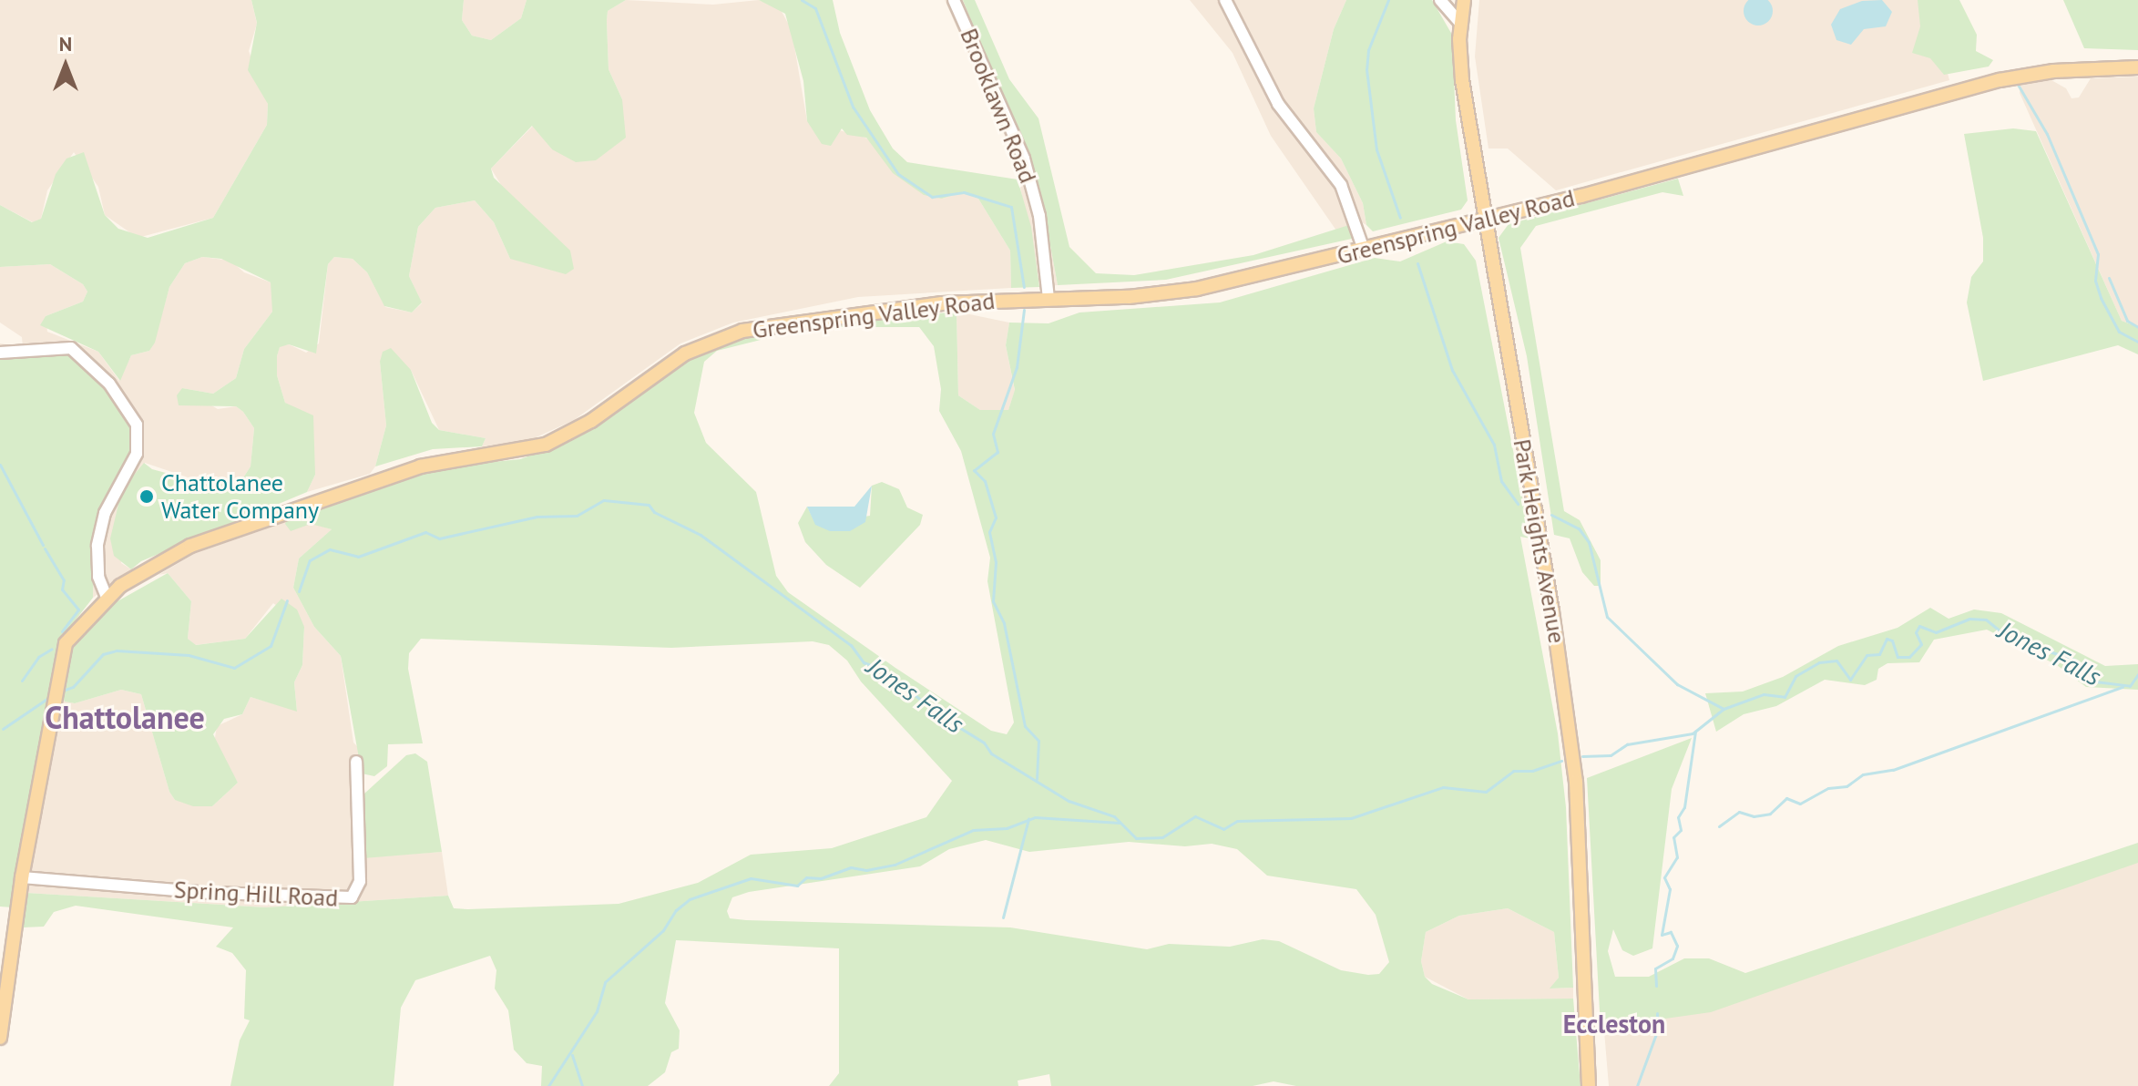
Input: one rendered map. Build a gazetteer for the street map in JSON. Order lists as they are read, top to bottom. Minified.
{"streets":{"main road":["Greenspring Valley Road","Park Heights Avenue"],"street":["Brooklawn Road","Spring Hill Road"]},"crossings":[["Brooklawn Road","Greenspring Valley Road"],["Greenspring Valley Road","Park Heights Avenue"],["Greenspring Valley Road","Spring Hill Road"]],"districts":["Chattolanee","Eccleston"],"water":["Jones Falls"],"places":["Chattolanee Water Company"],"north":"top"}
